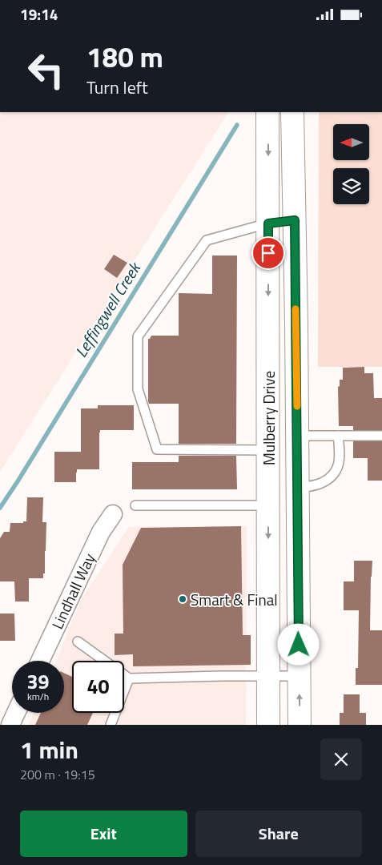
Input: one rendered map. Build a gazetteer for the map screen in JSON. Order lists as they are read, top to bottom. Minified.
{"streets":{"street":["Mulberry Drive","Lindhall Way"]},"water":["Leffingwell Creek"],"places":["Smart & Final"],"north":"left","page":{"status":"19:14","turn":["180 m","Turn left"],"speed":"39 km/h","limit":"40","heading":["1 min","200 m · 19:15"],"buttons":["Exit","Share"]}}
